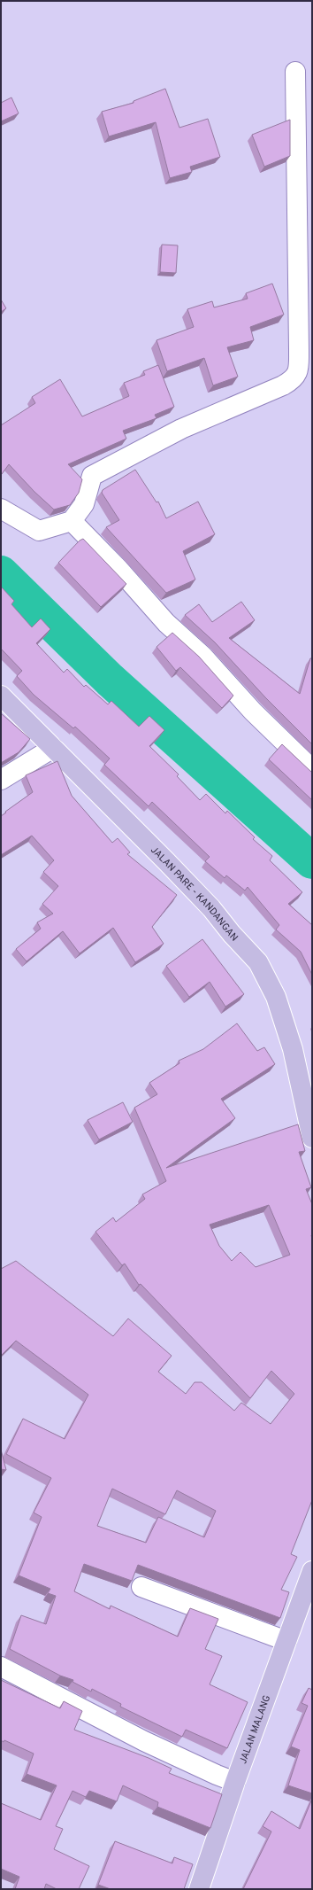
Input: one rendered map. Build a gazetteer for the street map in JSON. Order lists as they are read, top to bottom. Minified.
{"streets":{"main road":["JALAN PARE - KANDANGAN","JALAN MALANG"]}}
